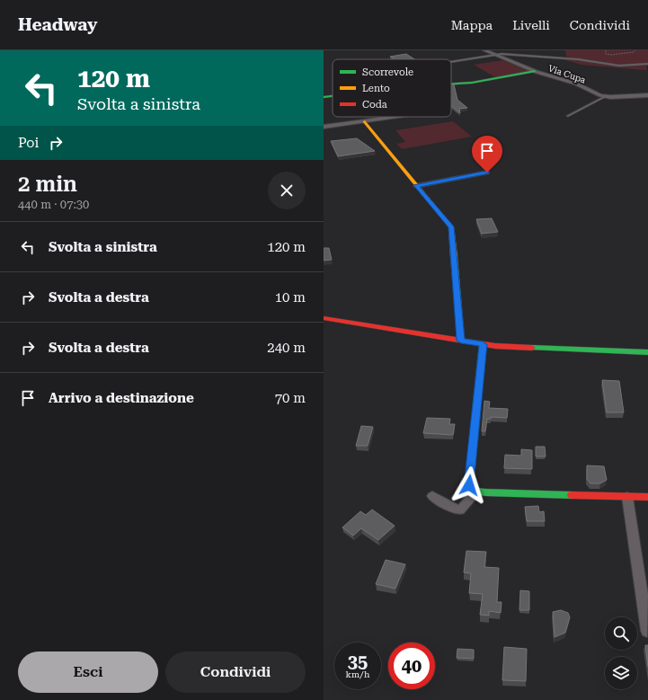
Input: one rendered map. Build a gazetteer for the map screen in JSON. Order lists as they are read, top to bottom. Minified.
{"streets":{"street":["Via Cupa"]},"legend":["Scorrevole","Lento","Coda"],"page":{"header":"Headway","nav":["Mappa","Livelli","Condividi"],"turn":["120 m","Svolta a sinistra"],"then":"Poi","heading":["2 min","440 m · 07:30"],"list":[{"name":"Svolta a sinistra","value":"120 m"},{"name":"Svolta a destra","value":"10 m"},{"name":"Svolta a destra","value":"240 m"},{"name":"Arrivo a destinazione","value":"70 m"}],"speed":"35 km/h","limit":"40","buttons":["Esci","Condividi"]}}
